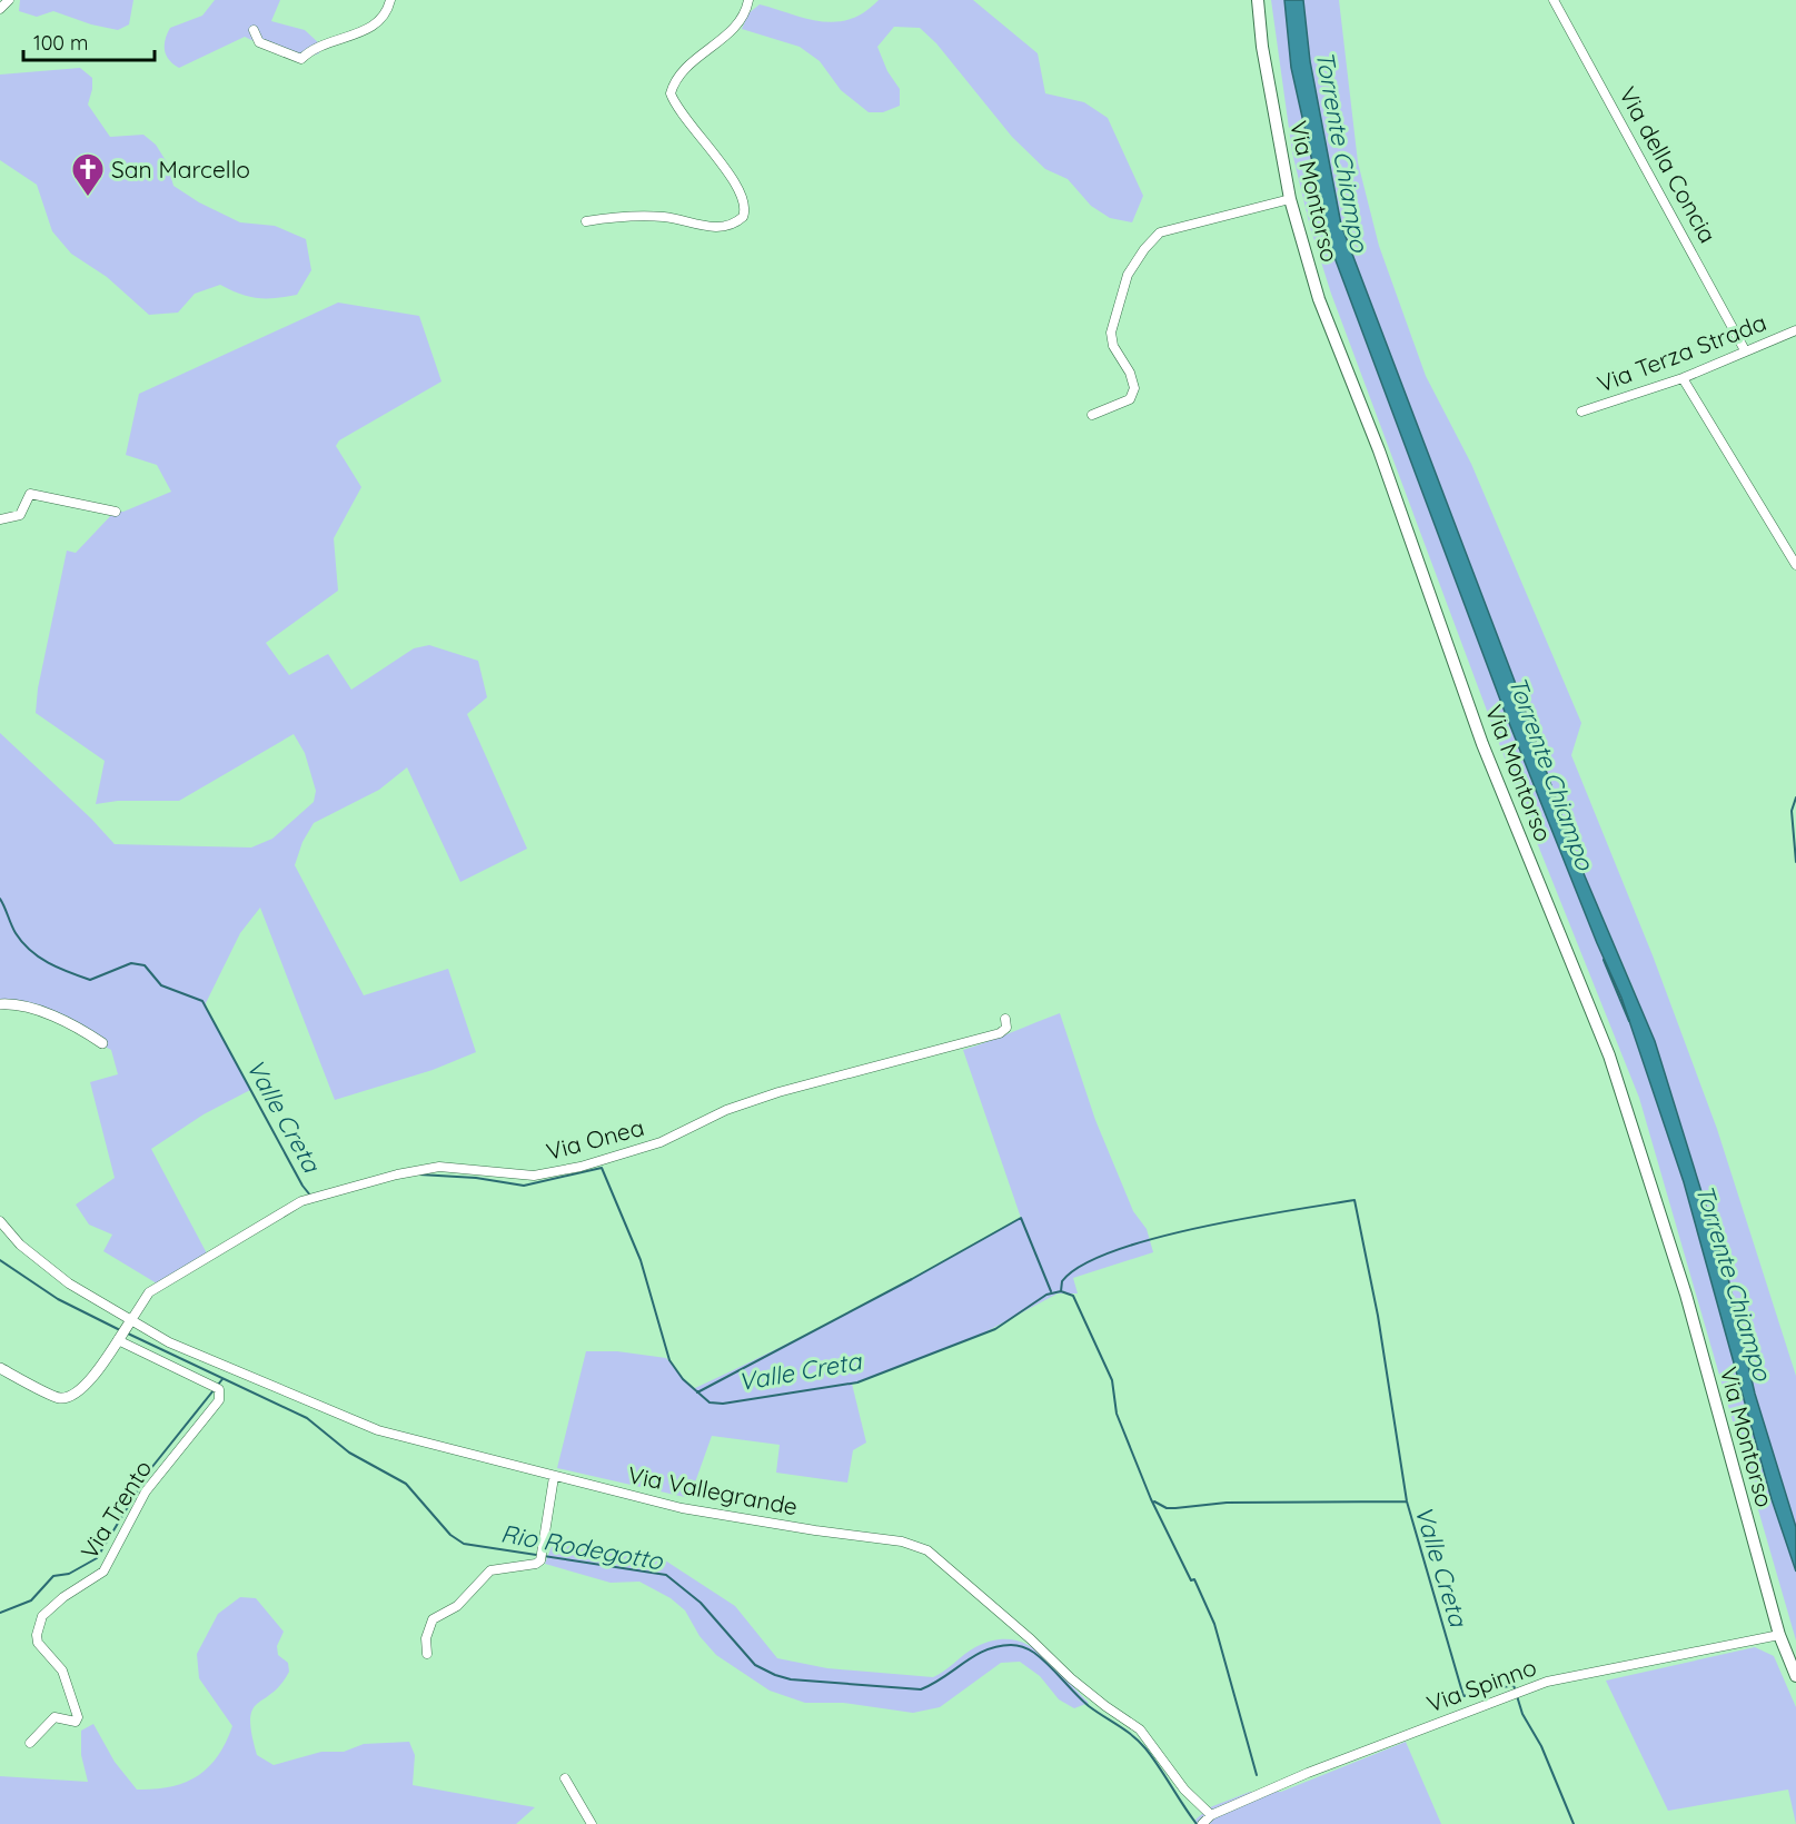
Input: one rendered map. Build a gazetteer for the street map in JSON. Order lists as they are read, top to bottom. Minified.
{"streets":{"main road":["Via Montorso"],"street":["Via della Concia","Via Terza Strada","Via Onea","Via Vallegrande","Via Trento","Via Spinno"]},"crossings":[["Via della Concia","Via Terza Strada"],["Via Montorso","Via Spinno"],["Via Onea","Via Vallegrande"],["Via Vallegrande","Via Spinno"]],"water":["Torrente Chiampo","Valle Creta","Rio Rodegotto"],"places":{"church":["San Marcello"]},"scale_bar":"100 m"}
